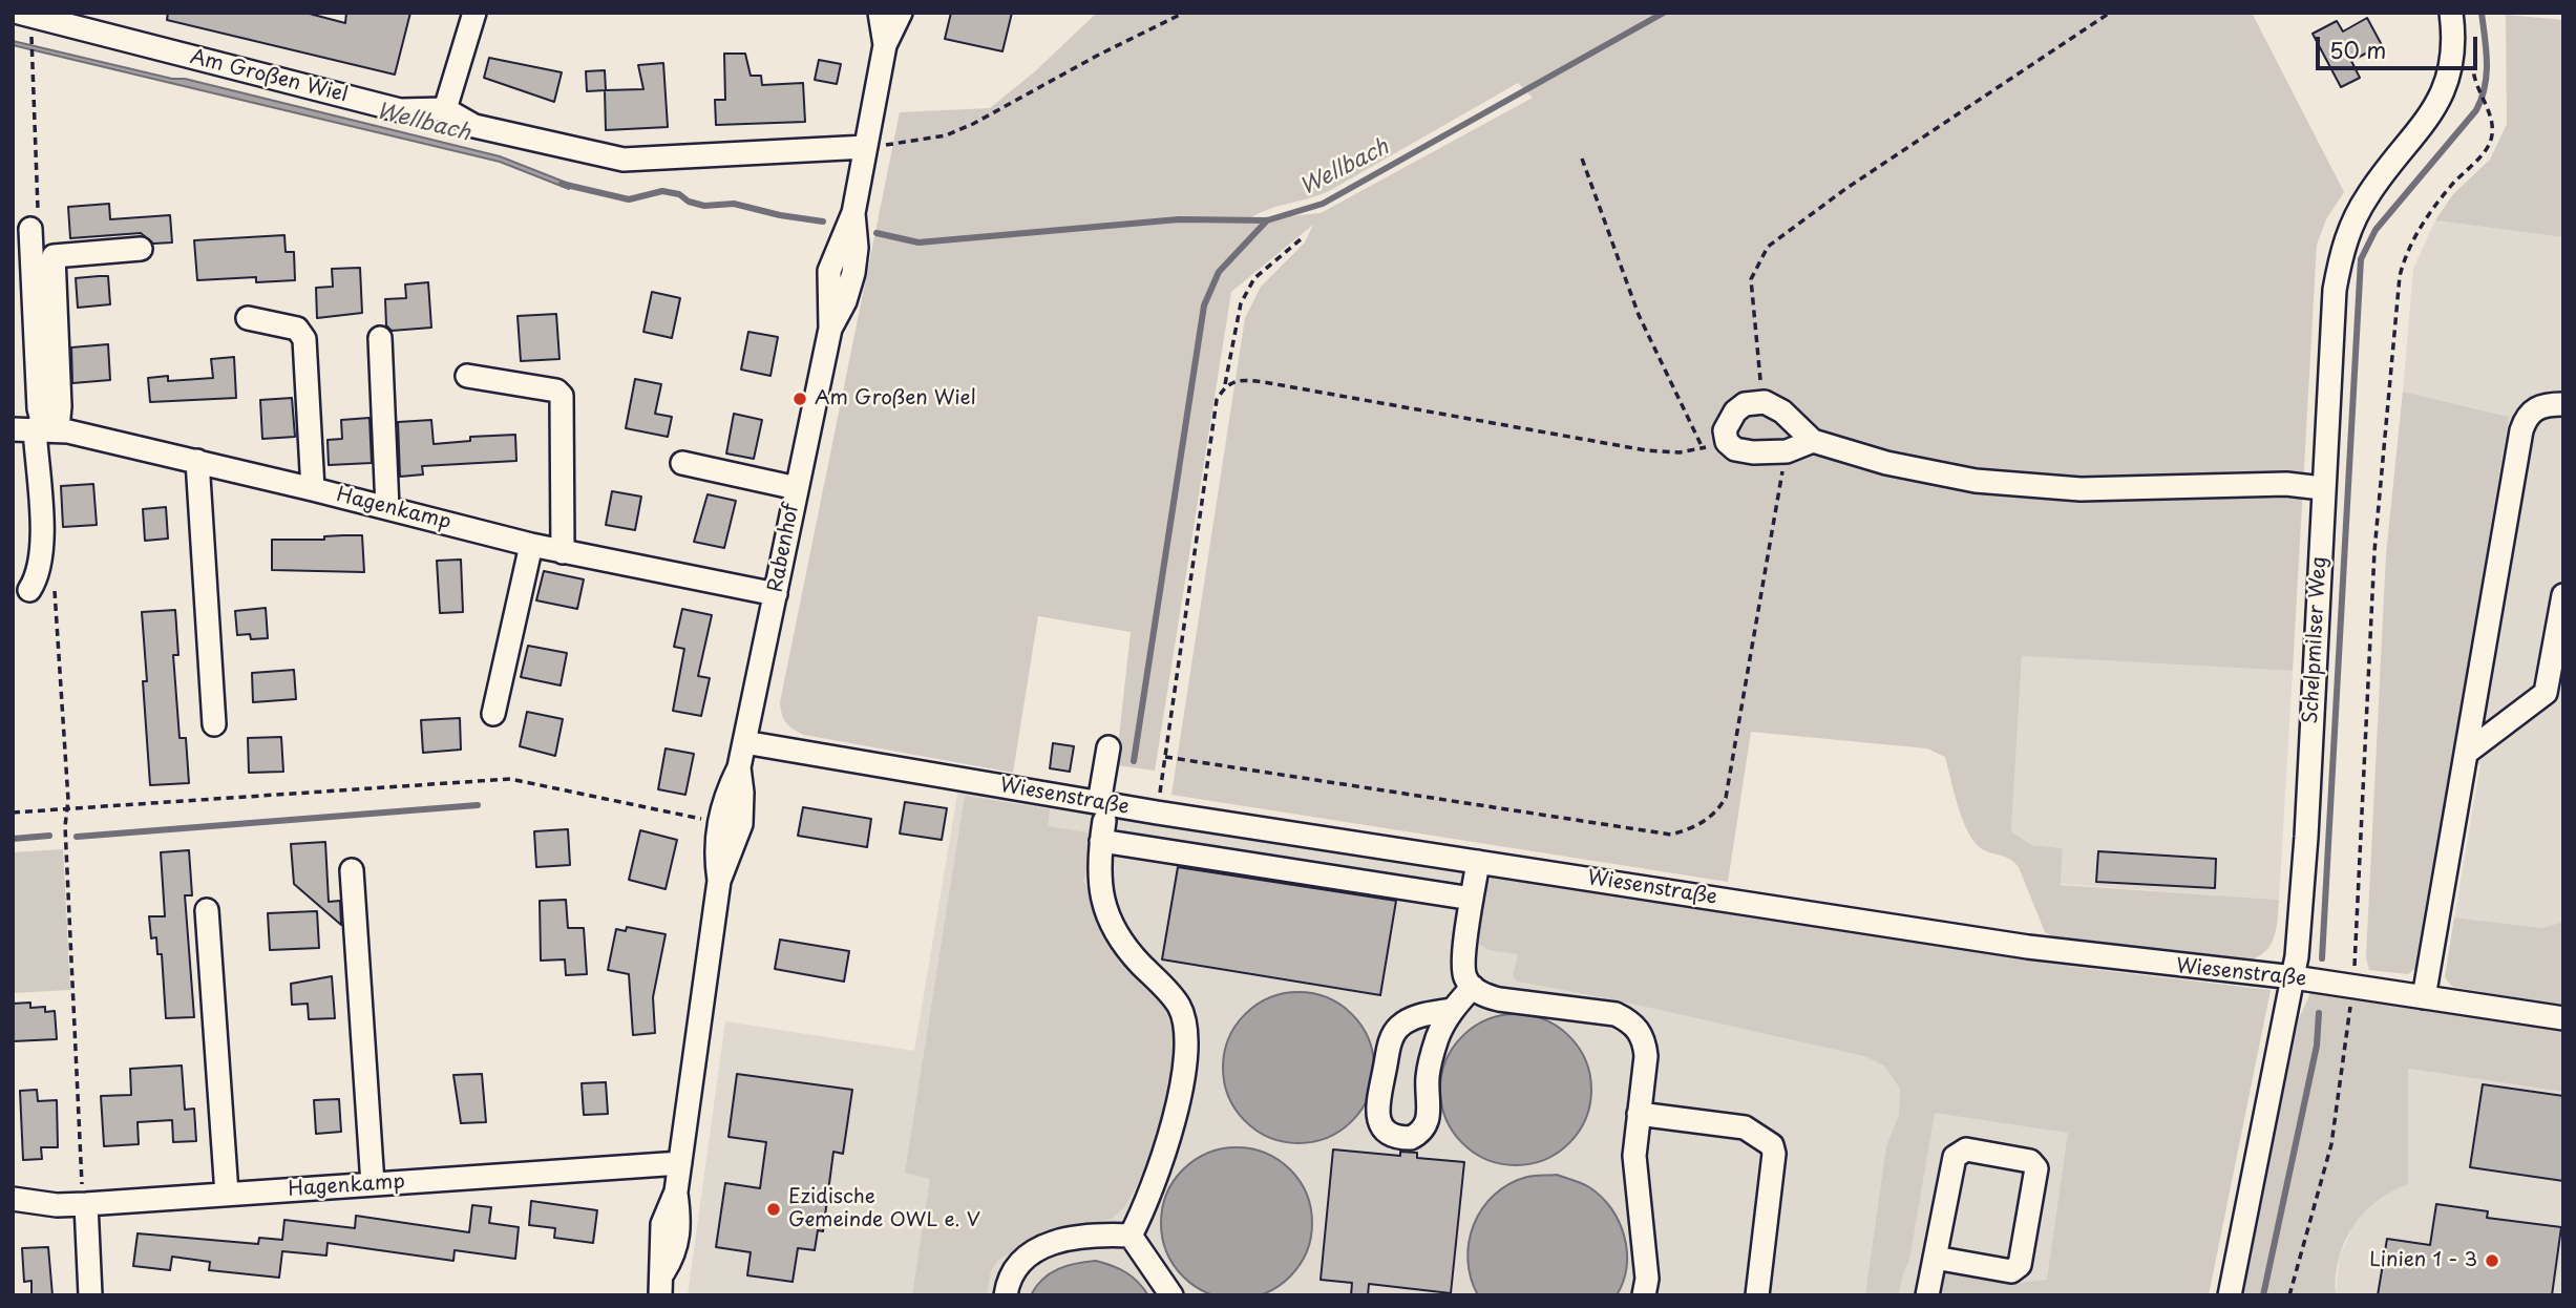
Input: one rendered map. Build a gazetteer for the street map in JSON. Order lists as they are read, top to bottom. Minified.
{"streets":{"street":["Am Großen Wiel","Hagenkamp","Rabenhof","Schelpmilser Weg","Wiesenstraße"]},"crossings":[["Am Großen Wiel","Rabenhof"],["Hagenkamp","Rabenhof"],["Rabenhof","Wiesenstraße"],["Schelpmilser Weg","Wiesenstraße"]],"water":["Wellbach"],"places":["Am Großen Wiel","Ezidische Gemeinde OWL e. V","Linien 1 - 3"],"scale_bar":"50 m"}
